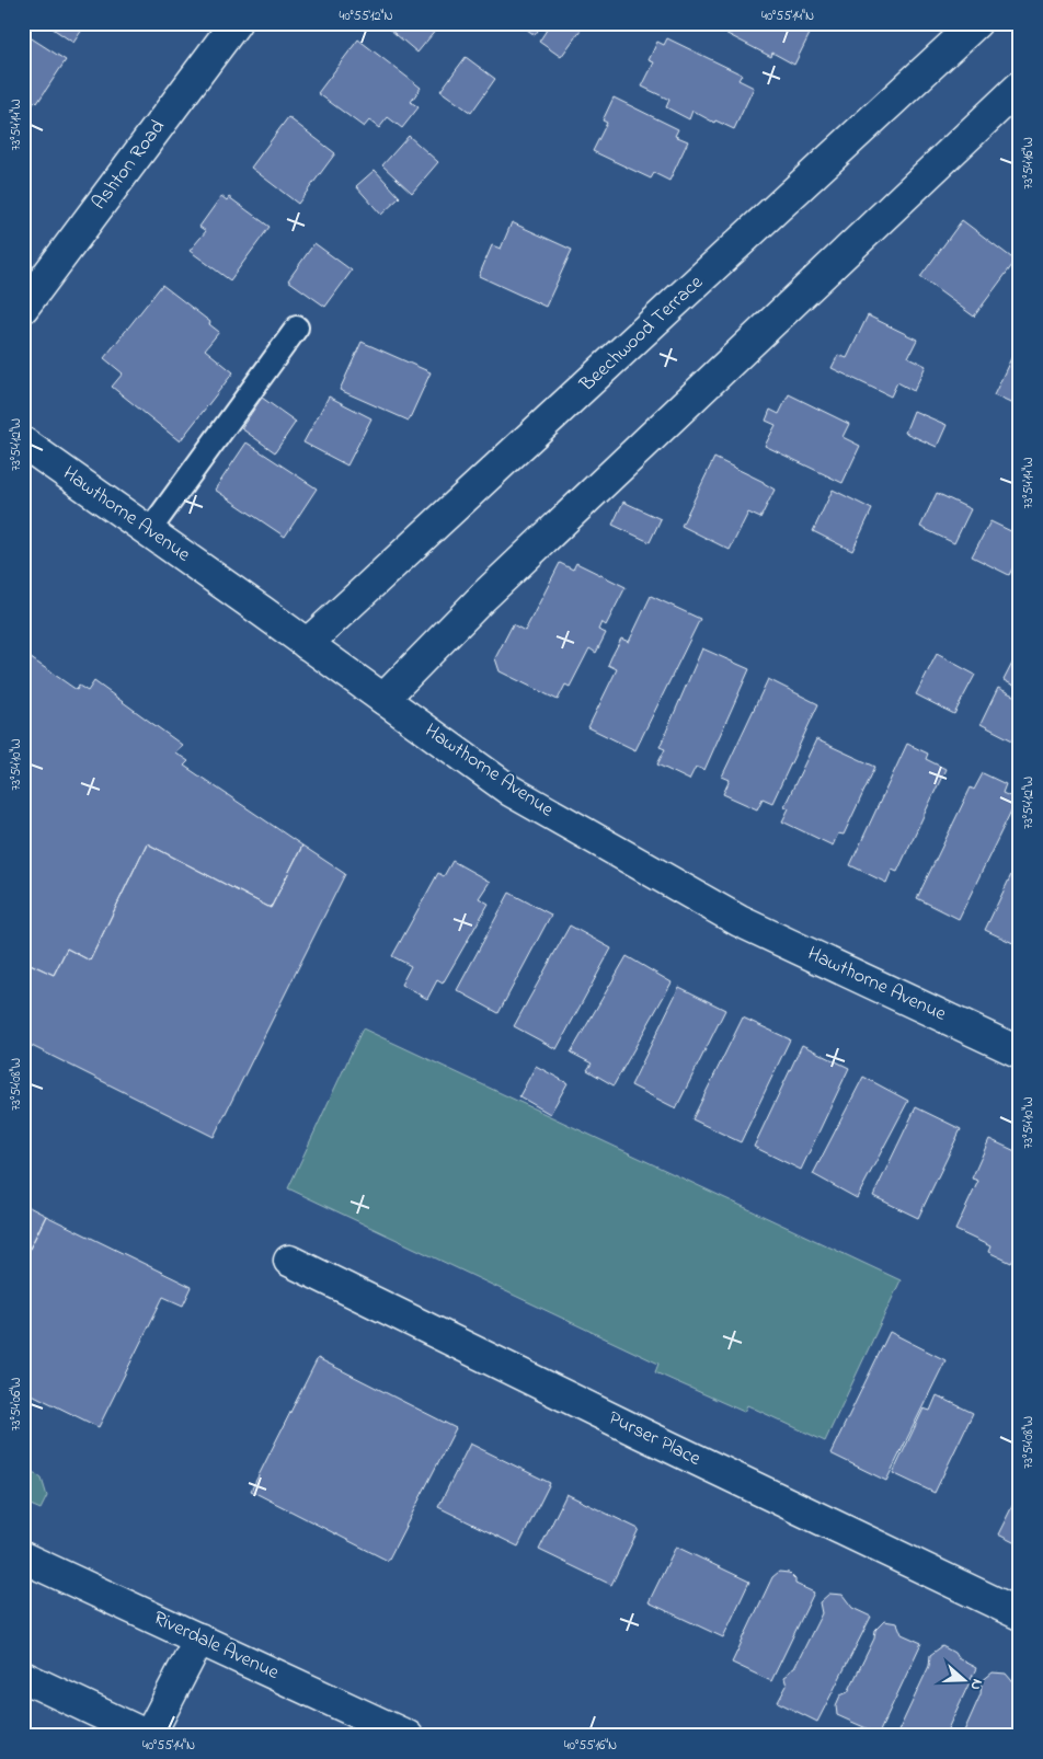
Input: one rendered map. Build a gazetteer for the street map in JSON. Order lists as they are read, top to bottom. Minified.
{"streets":{"street":["Ashton Road","Beechwood Terrace","Hawthorne Avenue","Purser Place","Riverdale Avenue"]},"crossings":[["Beechwood Terrace","Hawthorne Avenue"]],"north":"right","coordinates":["40°55'12\"N","40°55'14\"N","73°54'14\"W","73°54'16\"W","73°54'12\"W","73°54'10\"W","73°54'08\"W","73°54'06\"W","40°55'16\"N"]}
